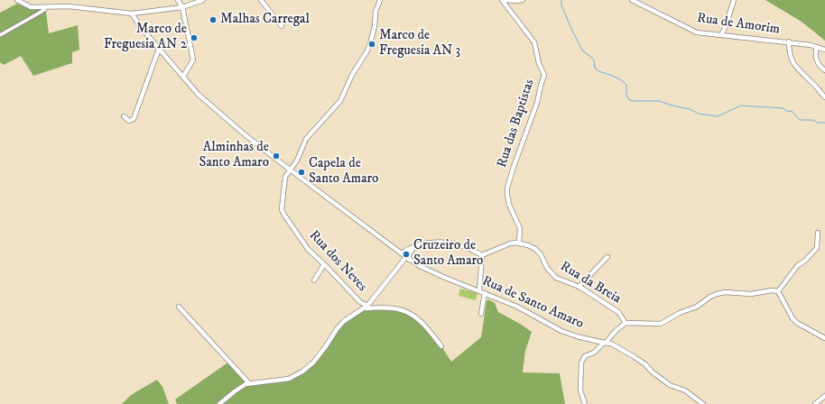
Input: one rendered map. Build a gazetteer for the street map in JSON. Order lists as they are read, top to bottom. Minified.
{"streets":{"street":["Rua de Amorim","Rua das Baptistas","Rua dos Neves","Rua da Breia","Rua de Santo Amaro"]},"crossings":[["Rua das Baptistas","Rua da Breia"],["Rua dos Neves","Rua de Santo Amaro"]],"places":["Malhas Carregal","Marco de Freguesia AN 2","Marco de Freguesia AN 3","Alminhas de Santo Amaro","Capela de Santo Amaro","Cruzeiro de Santo Amaro"]}
